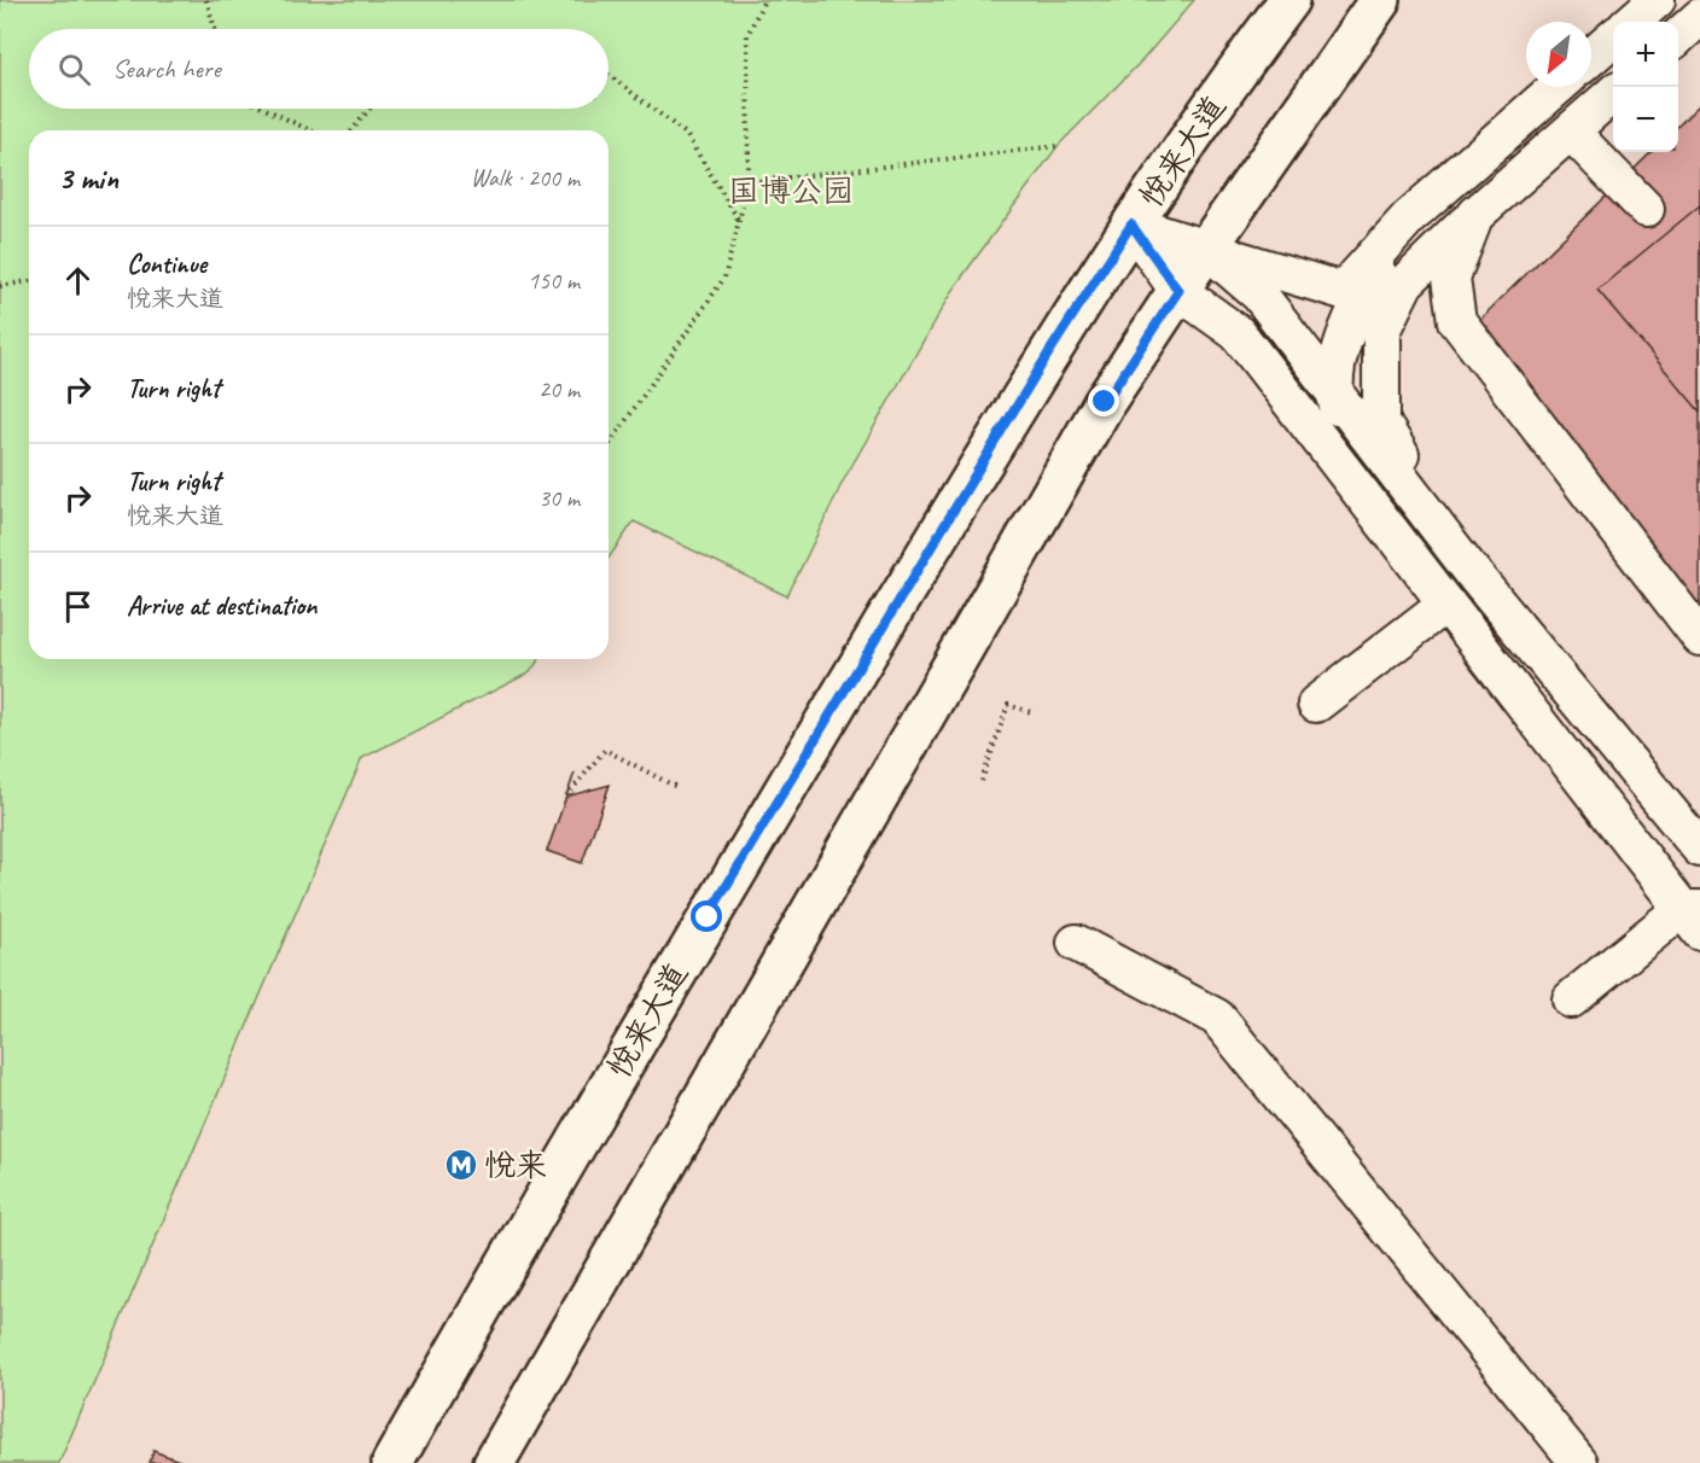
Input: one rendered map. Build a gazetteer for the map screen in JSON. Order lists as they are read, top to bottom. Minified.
{"streets":{"main road":["悦来大道"]},"parks":["国博公园"],"places":{"metro station":["悦来"]},"north":"bottom left","page":{"map_buttons":["+","−"],"search":"Search here","heading":["3 min","Walk · 200 m"],"list":[["Continue","悦来大道","150 m"],["Turn right","20 m"],["Turn right","悦来大道","30 m"],"Arrive at destination"]}}
